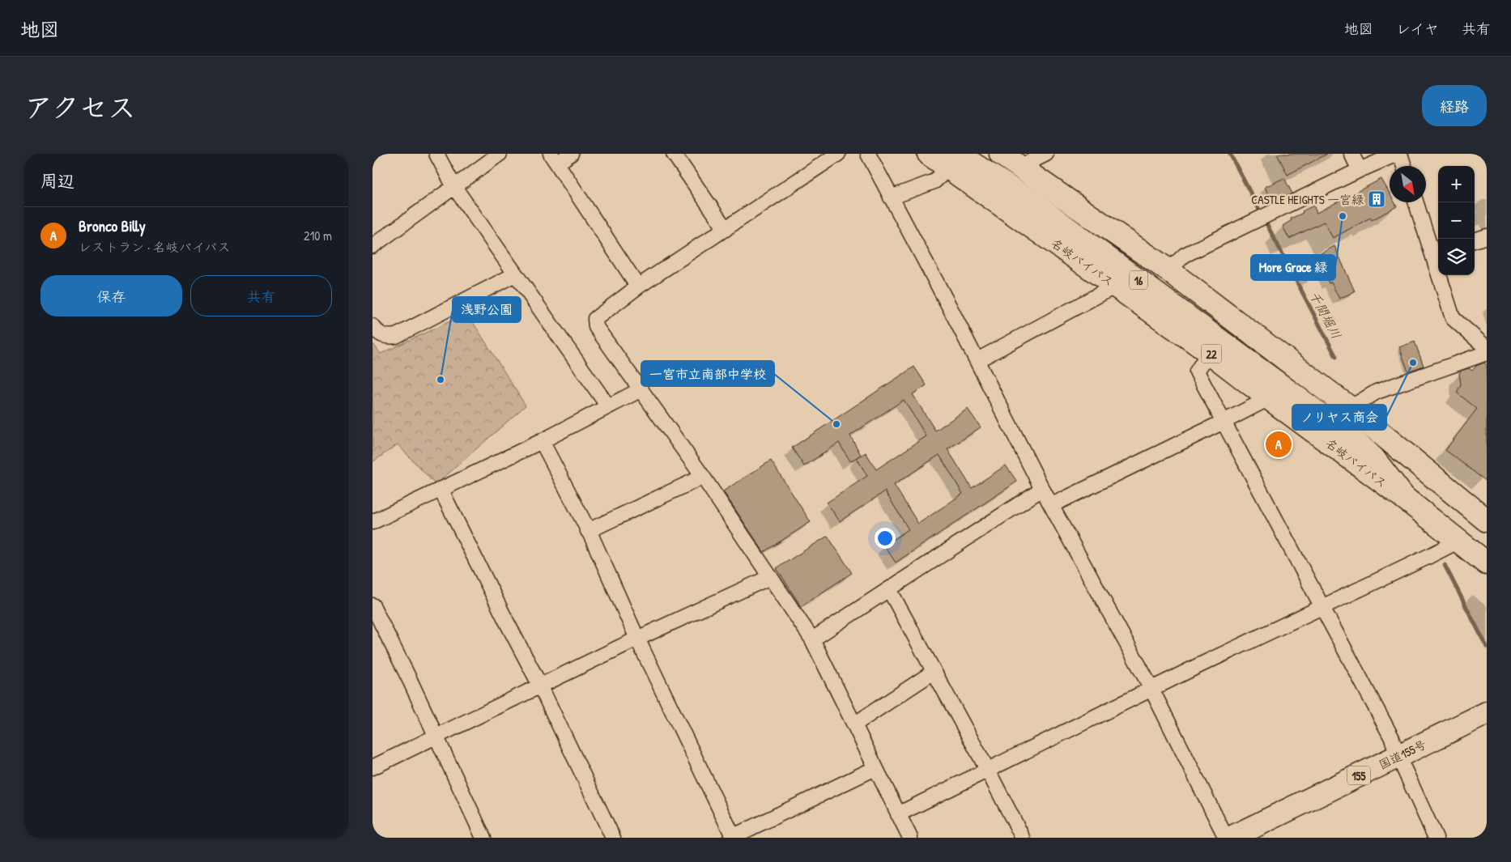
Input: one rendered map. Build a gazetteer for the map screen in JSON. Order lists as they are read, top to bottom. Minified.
{"streets":{"highway":["名岐バイパス","16","22","国道155号","155"]},"crossings":[["名岐バイパス","16"]],"water":["千間堀川"],"places":{"building":["CASTLE HEIGHTS 一宮緑"],"other":["More Grace 緑","ノリヤス商会","浅野公園","一宮市立南部中学校"]},"north":"bottom right","page":{"header":"地図","nav":["地図","レイヤ","共有"],"title":"アクセス","buttons":["経路",["保存","共有"]],"heading":"周辺","map_buttons":["+","−"],"list":[{"mark":"A","name":"Bronco Billy","note":"レストラン · 名岐バイパス","value":"210 m"}],"pins":"A"}}
